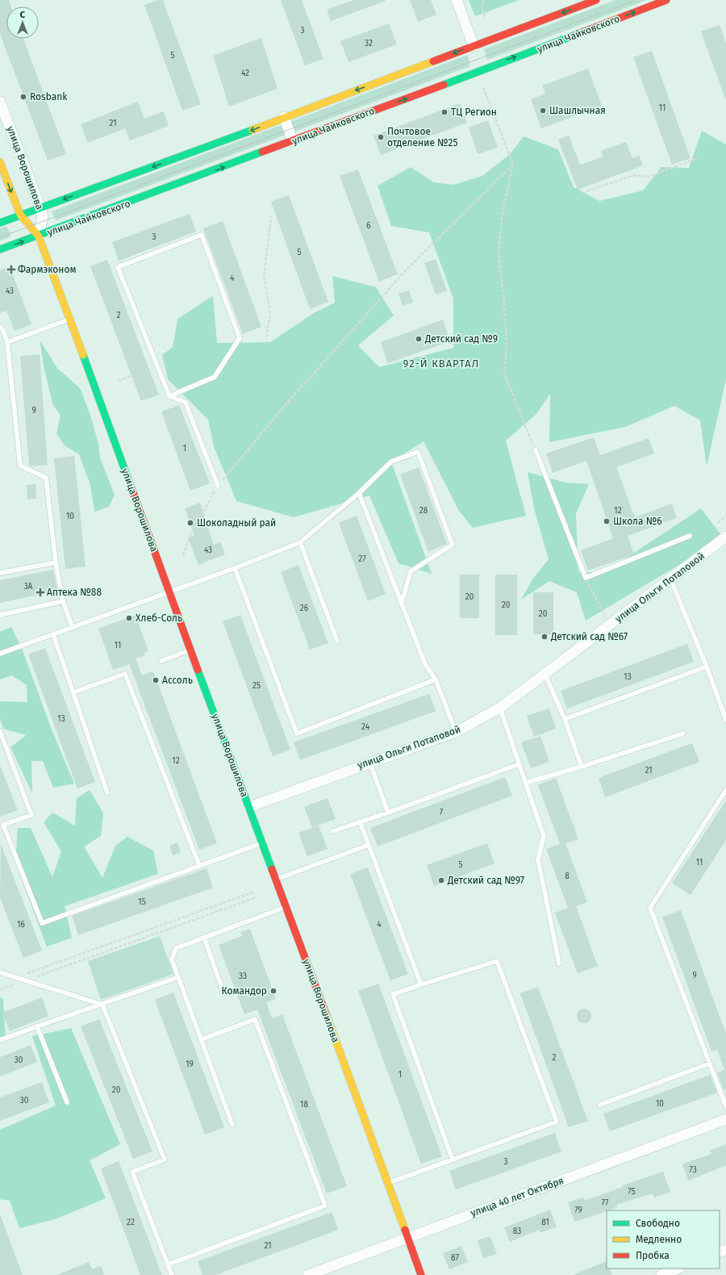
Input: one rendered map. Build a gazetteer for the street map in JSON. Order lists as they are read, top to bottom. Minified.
{"streets":{"main road":["улица Чайковского","улица Ворошилова"],"street":["улица Ольги Потаповой","улица 40 лет Октября"]},"crossings":[["улица Чайковского","улица Ворошилова"],["улица Ворошилова","улица Ольги Потаповой"],["улица Ворошилова","улица 40 лет Октября"]],"districts":["92-Й КВАРТАЛ"],"places":{"other":["Rosbank","Шашлычная","ТЦ Регион","Почтовое отделение №25","Детский сад №9","Школа №6","Шоколадный рай","Хлеб-Соль","Детский сад №67","Ассоль","Детский сад №97","Командор"],"health":["Фармэконом","Аптека №88"]},"house_numbers":["3","32","5","42","11","21","6","3","5","4","43","2","9","1","28","12","10","43","27","3А","20","20","26","20","11","13","25","13","24","12","21","7","11","5","8","15","16","4","9","33","2","30","19","1","20","30","10","18","3","73","75","77","79","22","81","83","21","87"],"legend":["Свободно","Медленно","Пробка"],"north":"top"}
